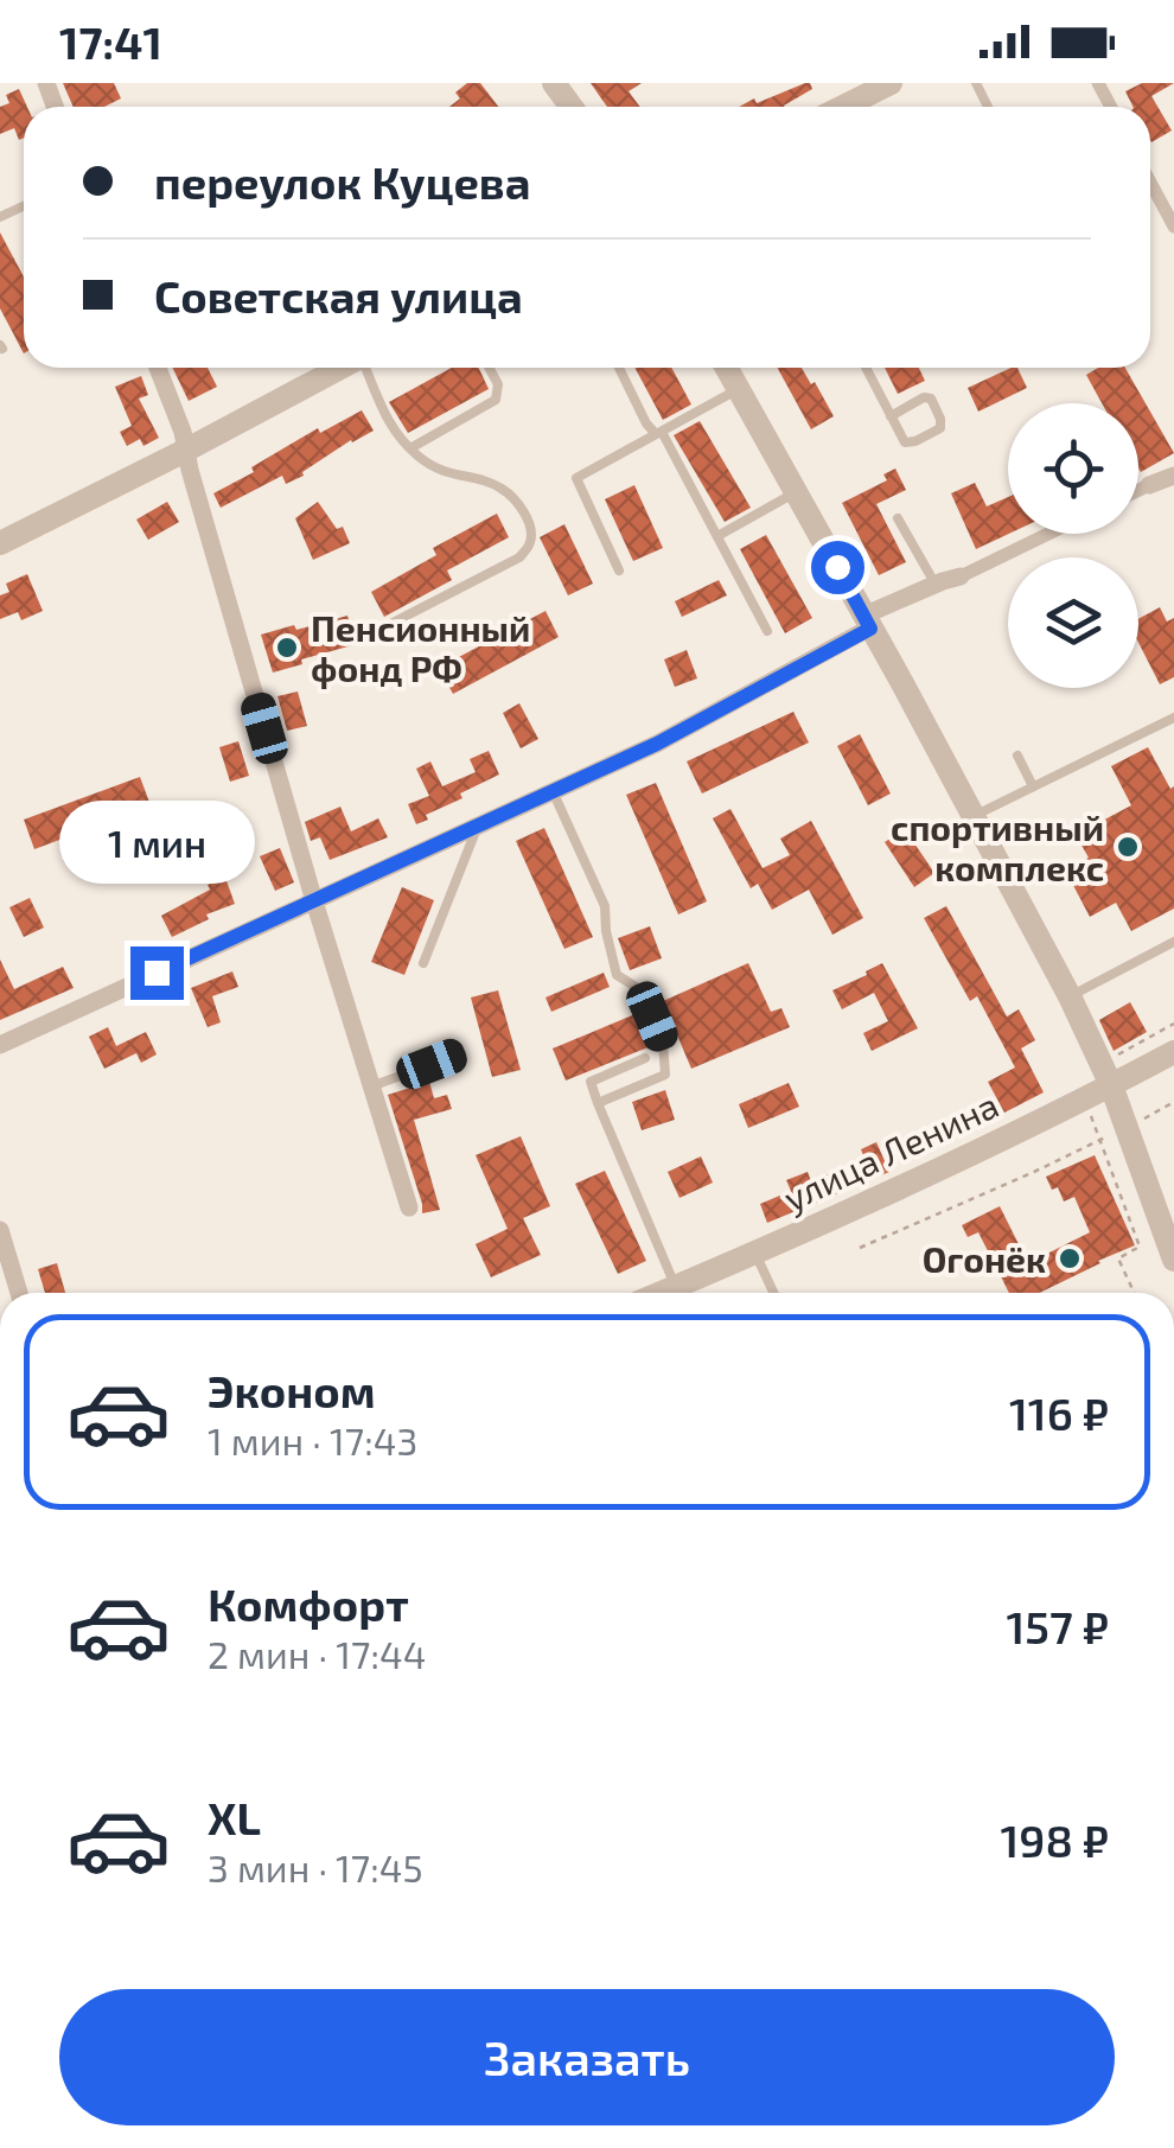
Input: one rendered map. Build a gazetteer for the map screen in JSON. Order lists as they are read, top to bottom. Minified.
{"streets":{"street":["улица Ленина"]},"places":["Пенсионный фонд РФ","спортивный комплекс","Огонёк"],"page":{"status":"17:41","banner":["переулок Куцева","Советская улица"],"bubble":"1 мин","list":[{"name":"Эконом","note":"1 мин · 17:43","value":"116 ₽"},{"name":"Комфорт","note":"2 мин · 17:44","value":"157 ₽"},{"name":"XL","note":"3 мин · 17:45","value":"198 ₽"}],"buttons":"Заказать"}}
